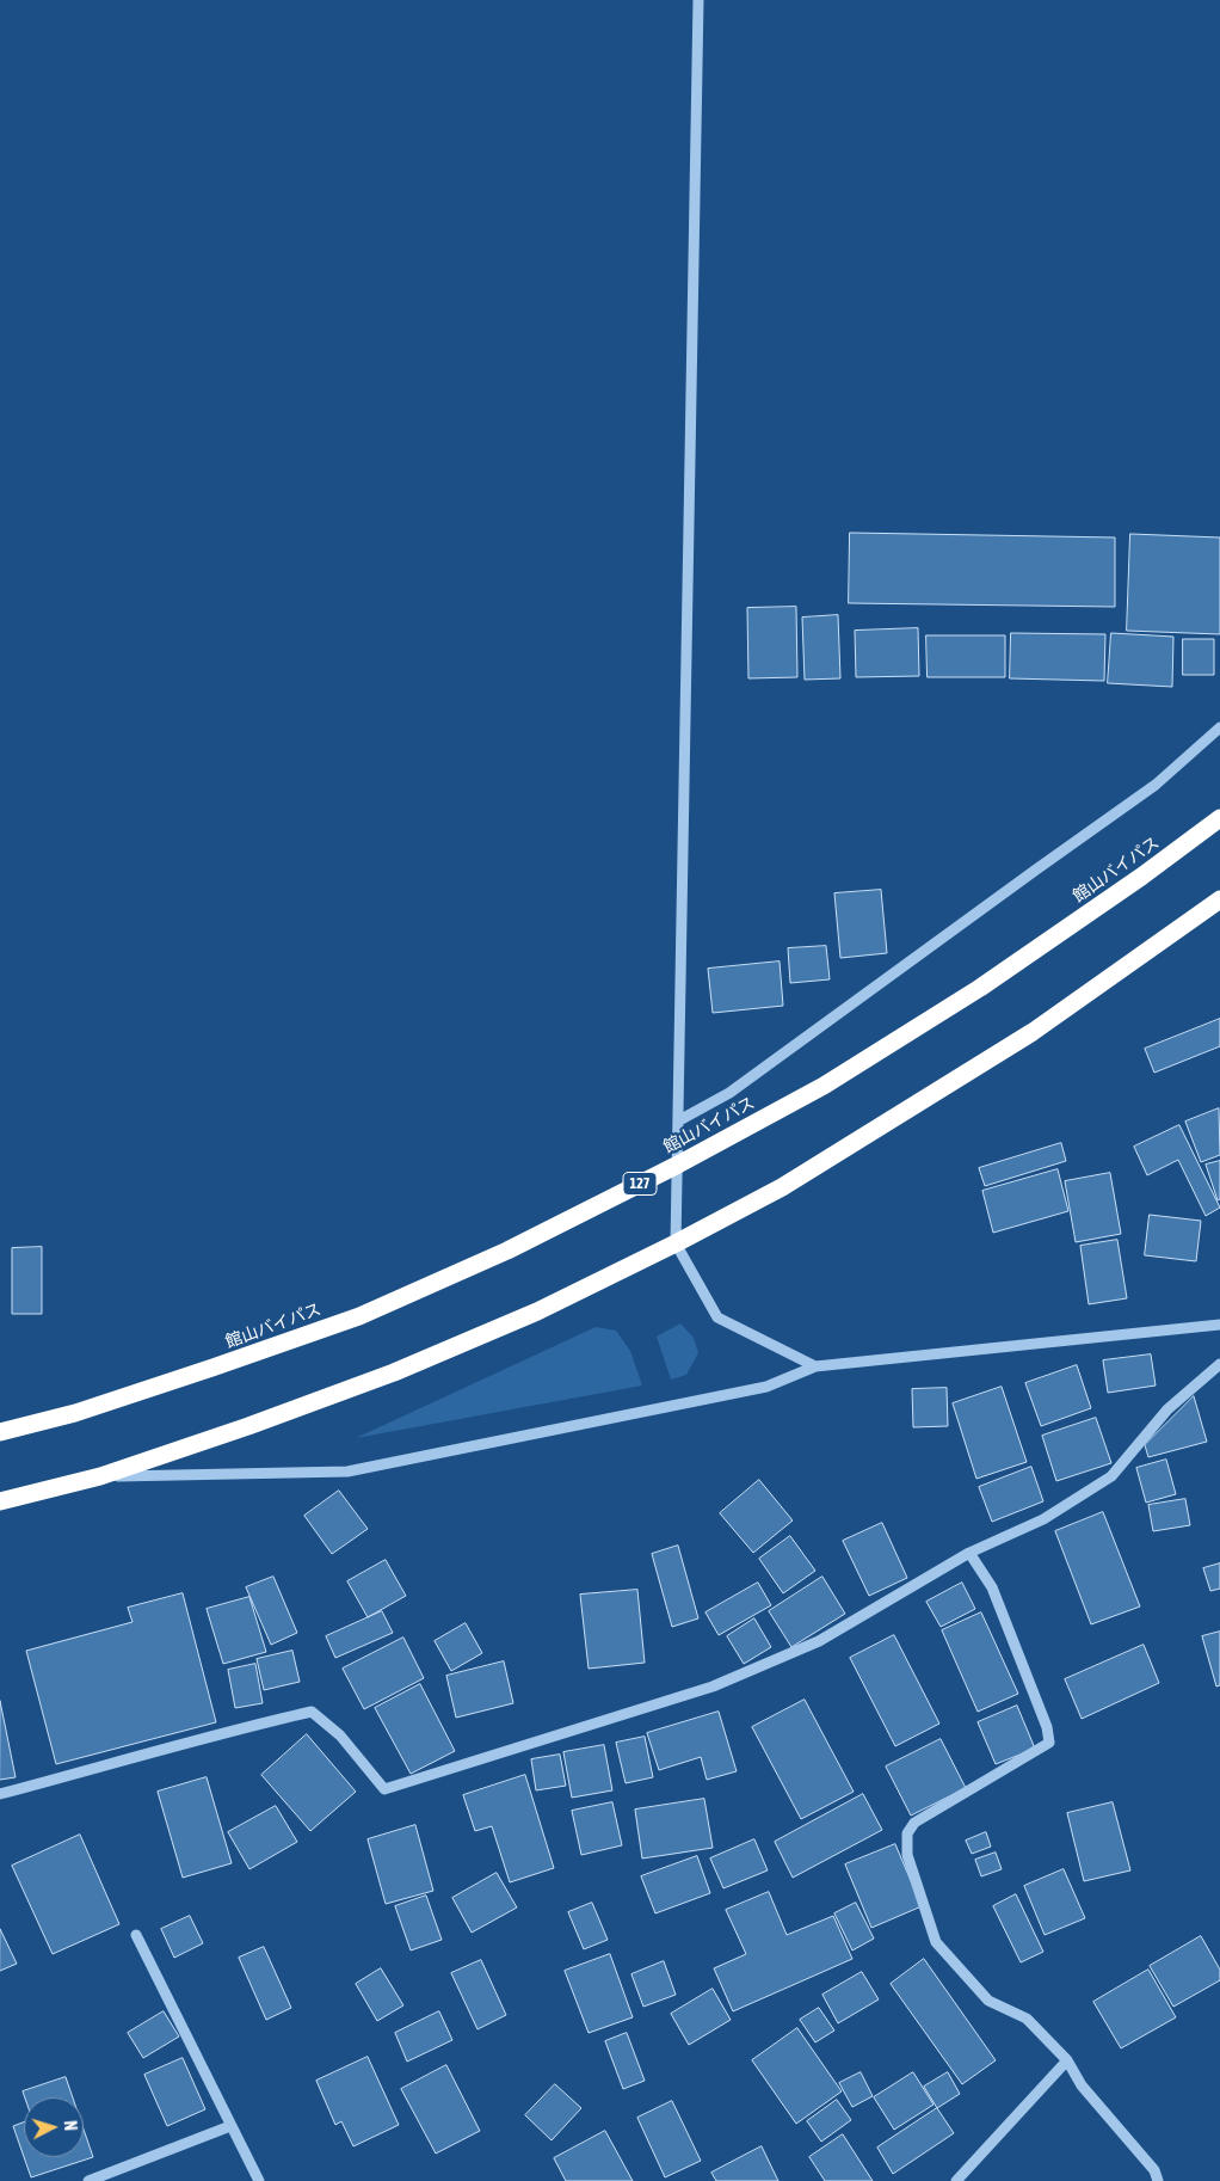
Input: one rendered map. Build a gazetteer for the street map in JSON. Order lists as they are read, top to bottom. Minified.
{"streets":{"highway":["館山バイパス","127"]},"north":"right"}
